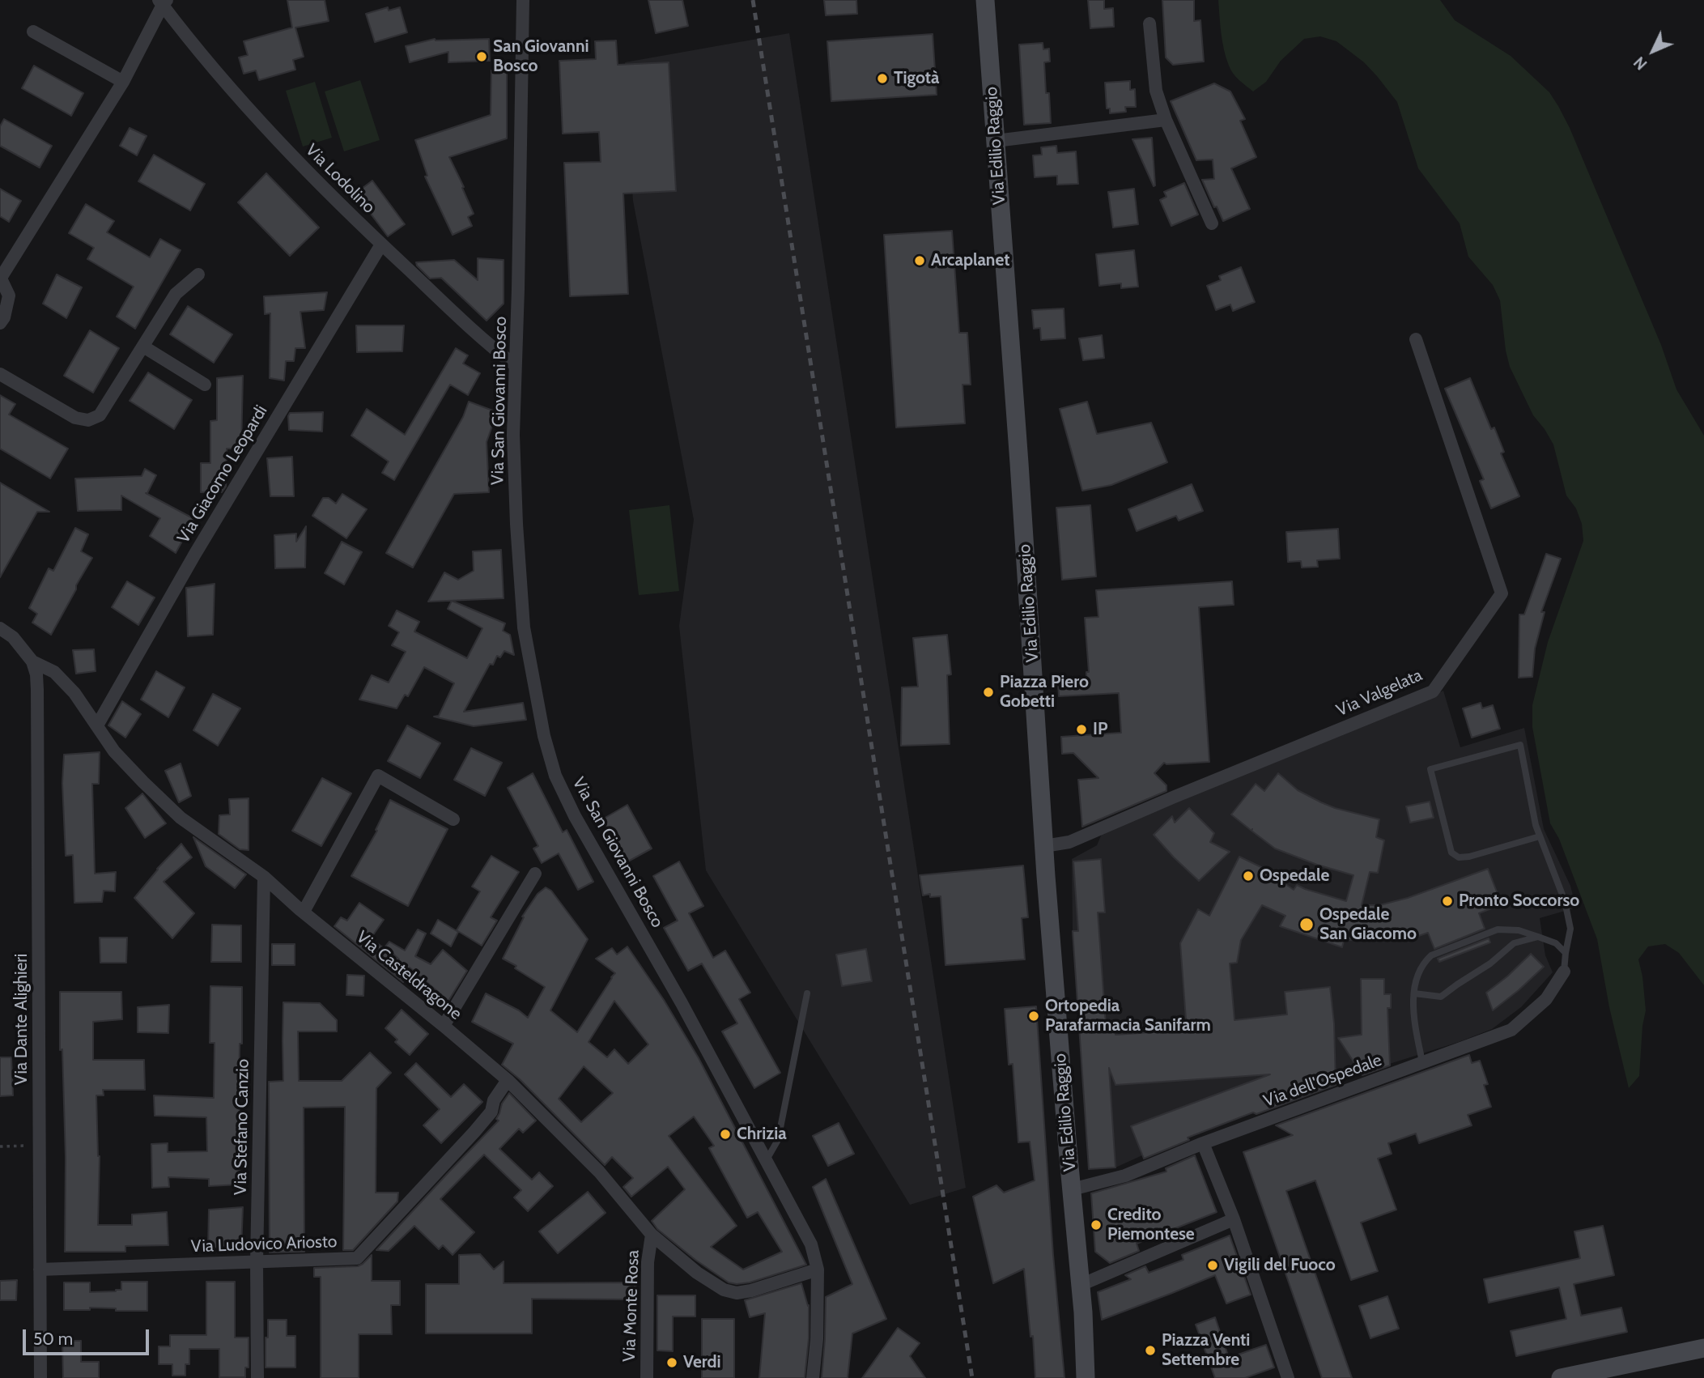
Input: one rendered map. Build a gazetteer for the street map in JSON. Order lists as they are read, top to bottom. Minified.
{"streets":{"main road":["Via Edilio Raggio"],"street":["Via Lodolino","Via San Giovanni Bosco","Via Giacomo Leopardi","Via Valgelata","Via Casteldragone","Via Dante Alighieri","Via dell'Ospedale","Via Stefano Canzio","Via Ludovico Ariosto","Via Monte Rosa"]},"crossings":[["Via Edilio Raggio","Via Valgelata"],["Via Edilio Raggio","Via dell'Ospedale"],["Via Lodolino","Via San Giovanni Bosco"],["Via Lodolino","Via Giacomo Leopardi"],["Via San Giovanni Bosco","Via Casteldragone"],["Via Giacomo Leopardi","Via Casteldragone"],["Via Casteldragone","Via Dante Alighieri"],["Via Casteldragone","Via Stefano Canzio"],["Via Casteldragone","Via Ludovico Ariosto"],["Via Casteldragone","Via Monte Rosa"],["Via Dante Alighieri","Via Ludovico Ariosto"],["Via Stefano Canzio","Via Ludovico Ariosto"]],"places":["San Giovanni Bosco","Tigotà","Arcaplanet","Piazza Piero Gobetti","IP","Ospedale","Pronto Soccorso","Ospedale San Giacomo","Ortopedia Parafarmacia Sanifarm","Chrizia","Credito Piemontese","Vigili del Fuoco","Piazza Venti Settembre","Verdi"],"scale_bar":"50 m","north":"bottom left"}
